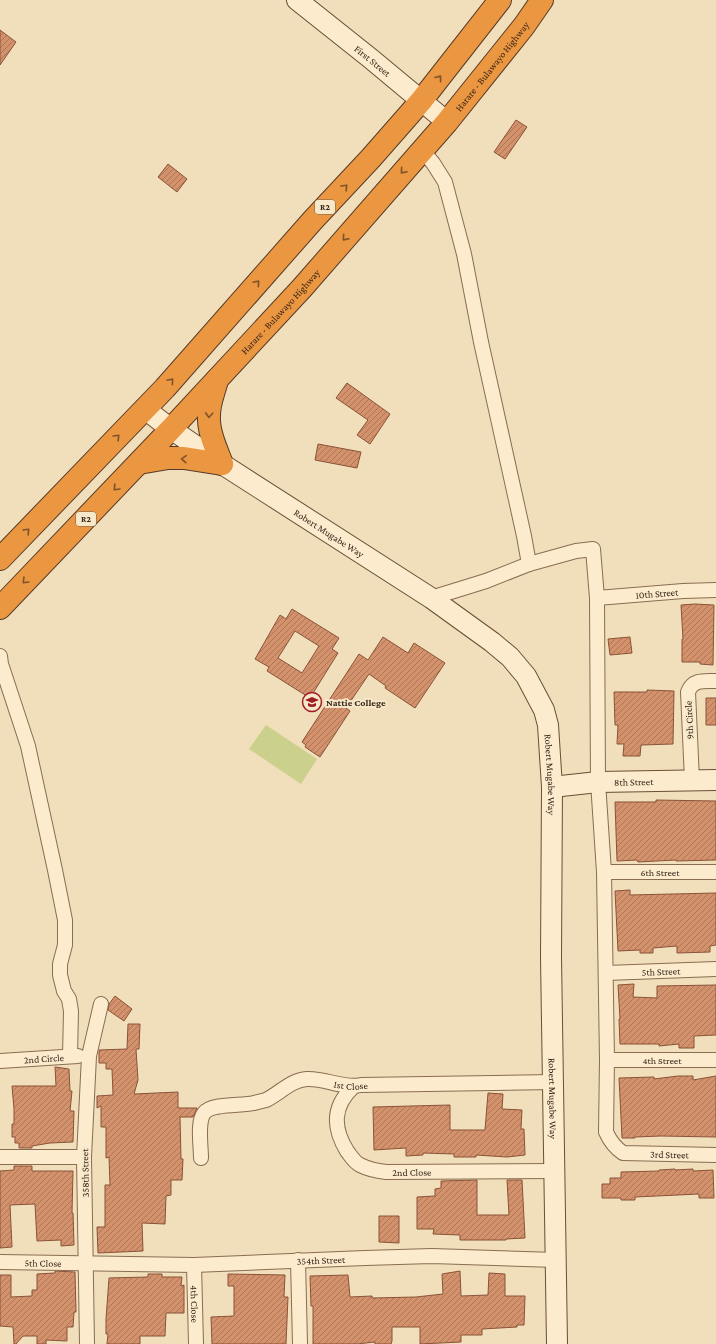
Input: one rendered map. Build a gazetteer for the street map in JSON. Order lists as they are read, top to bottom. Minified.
{"streets":{"highway":["Harare - Bulawayo Highway","R2"],"street":["First Street","Robert Mugabe Way","10th Street","9th Circle","8th Street","6th Street","5th Street","2nd Circle","4th Street","1st Close","3rd Street","2nd Close","358th Street","354th Street","5th Close","4th Close"]},"crossings":[["First Street","Harare - Bulawayo Highway"],["First Street","R2"],["Harare - Bulawayo Highway","Robert Mugabe Way"],["R2","Robert Mugabe Way"],["Robert Mugabe Way","8th Street"],["Robert Mugabe Way","1st Close"],["Robert Mugabe Way","2nd Close"],["Robert Mugabe Way","354th Street"],["9th Circle","8th Street"],["2nd Circle","358th Street"],["4th Street","3rd Street"],["1st Close","2nd Close"],["358th Street","354th Street"],["358th Street","5th Close"],["354th Street","5th Close"],["354th Street","4th Close"]],"places":{"school or university":["Nattie College"]}}
